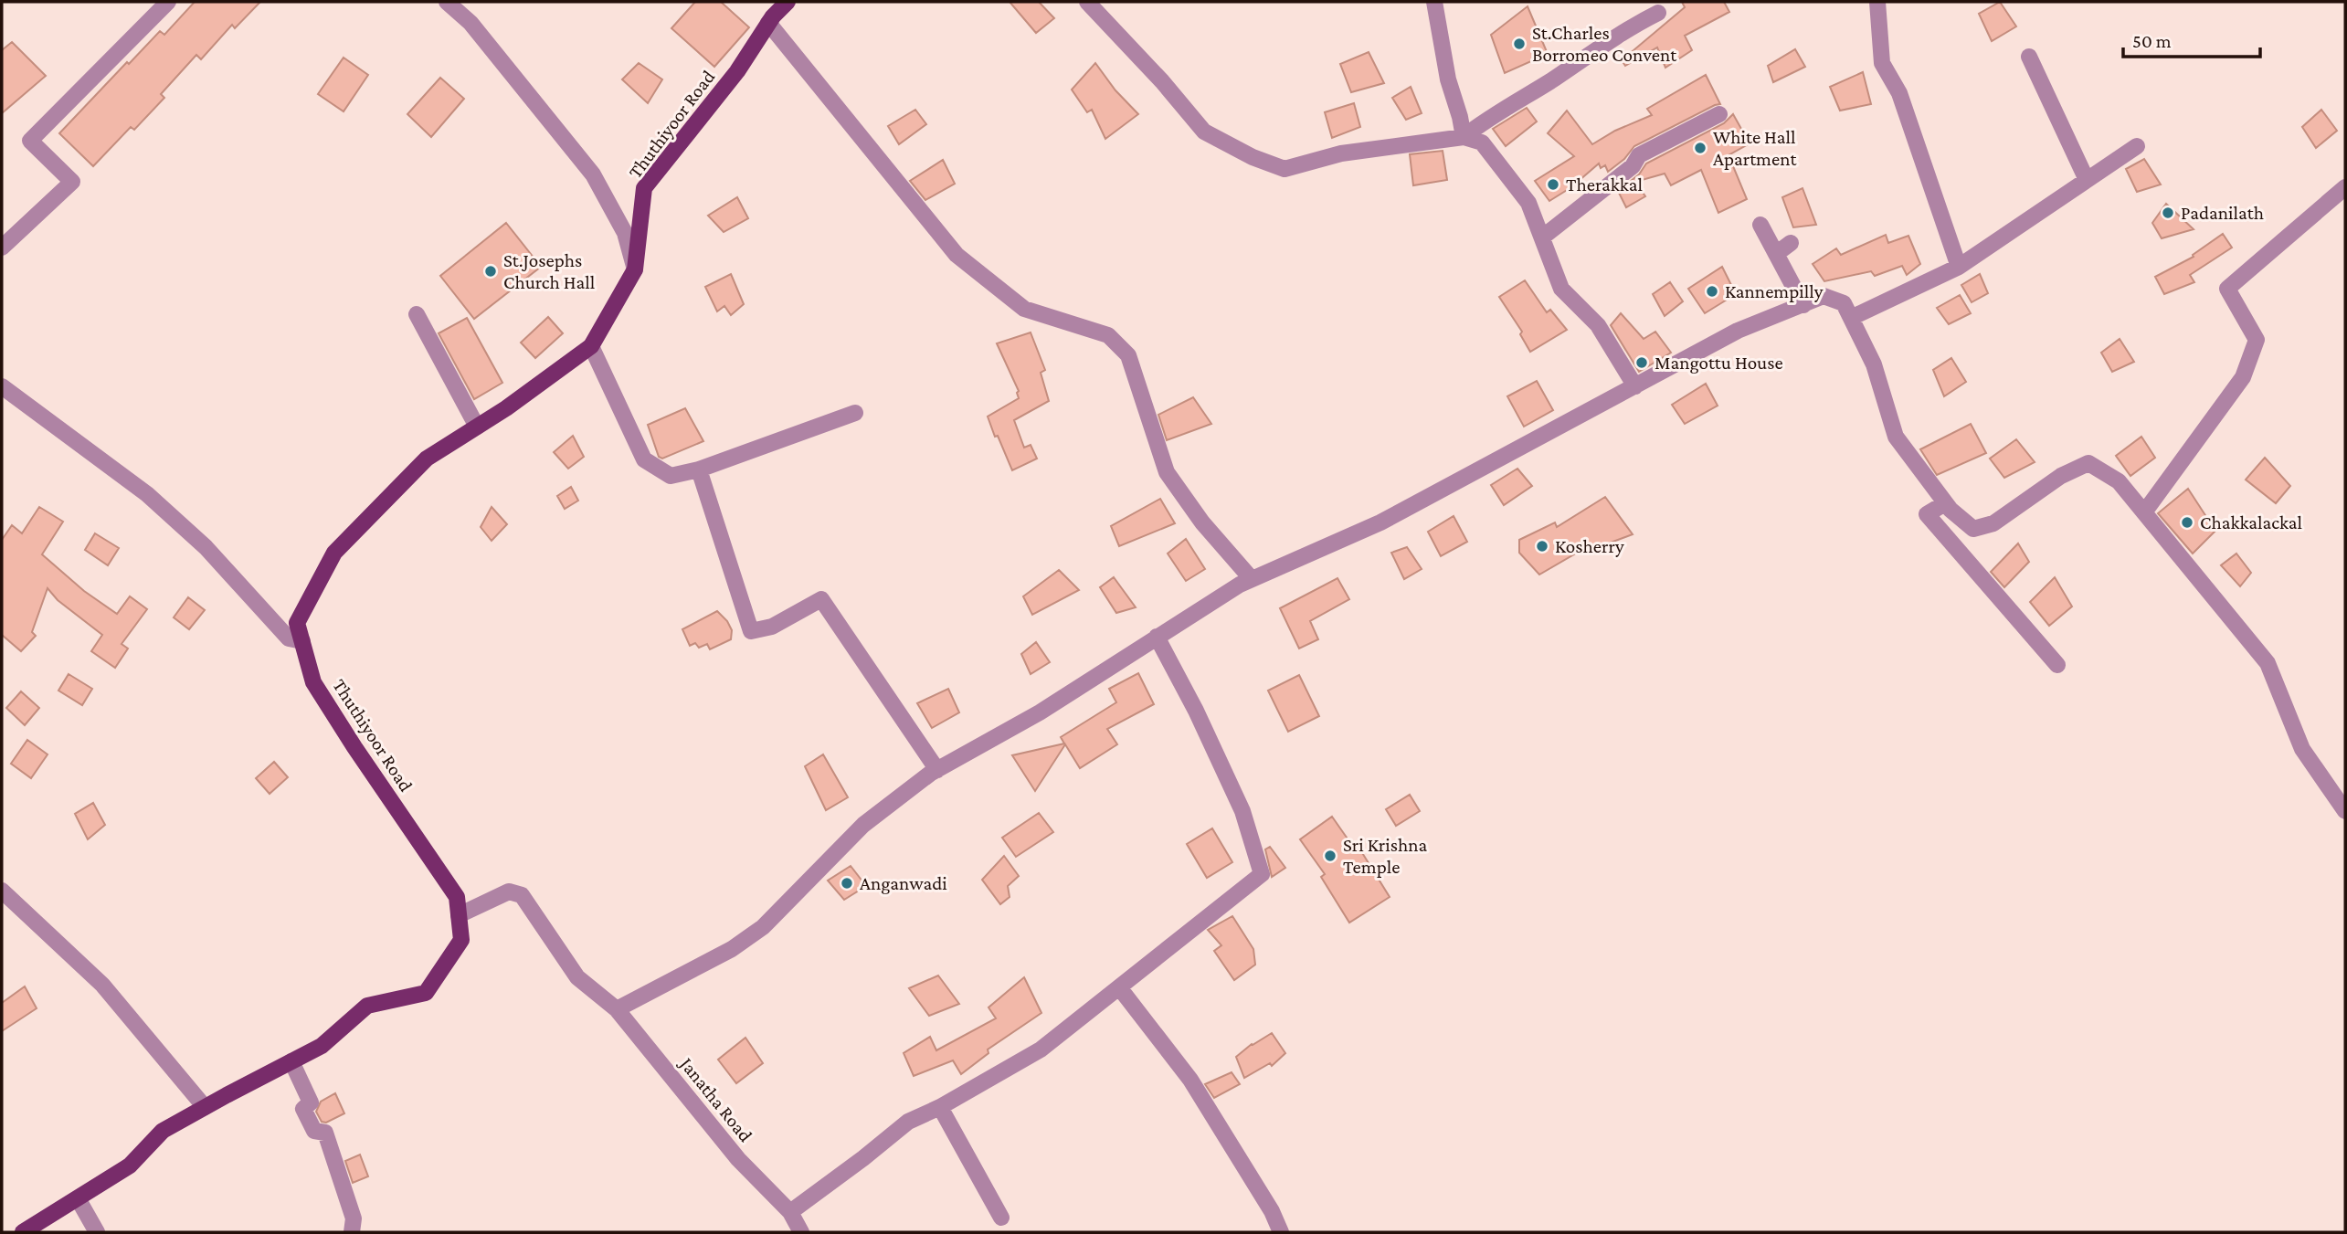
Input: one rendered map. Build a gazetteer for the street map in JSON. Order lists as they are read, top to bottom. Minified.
{"streets":{"main road":["Thuthiyoor Road"],"street":["Janatha Road"]},"crossings":[["Thuthiyoor Road","Janatha Road"]],"places":["St.Charles Borromeo Convent","White Hall Apartment","Therakkal","Padanilath","St.Josephs Church Hall","Kannempilly","Mangottu House","Chakkalackal","Kosherry","Sri Krishna Temple","Anganwadi"],"scale_bar":"50 m"}
